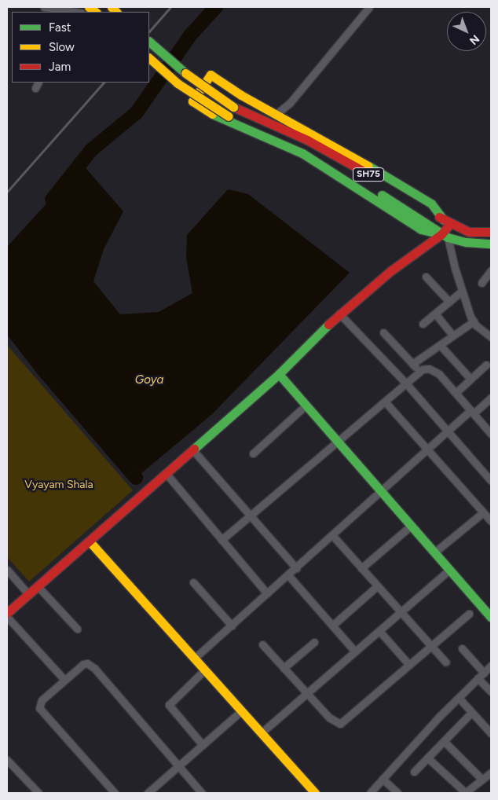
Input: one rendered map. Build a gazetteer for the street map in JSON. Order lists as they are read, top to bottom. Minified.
{"streets":{"main road":["SH75"]},"water":["Goya"],"parks":["Vyayam Shala"],"legend":["Fast","Slow","Jam"],"north":"bottom right"}
